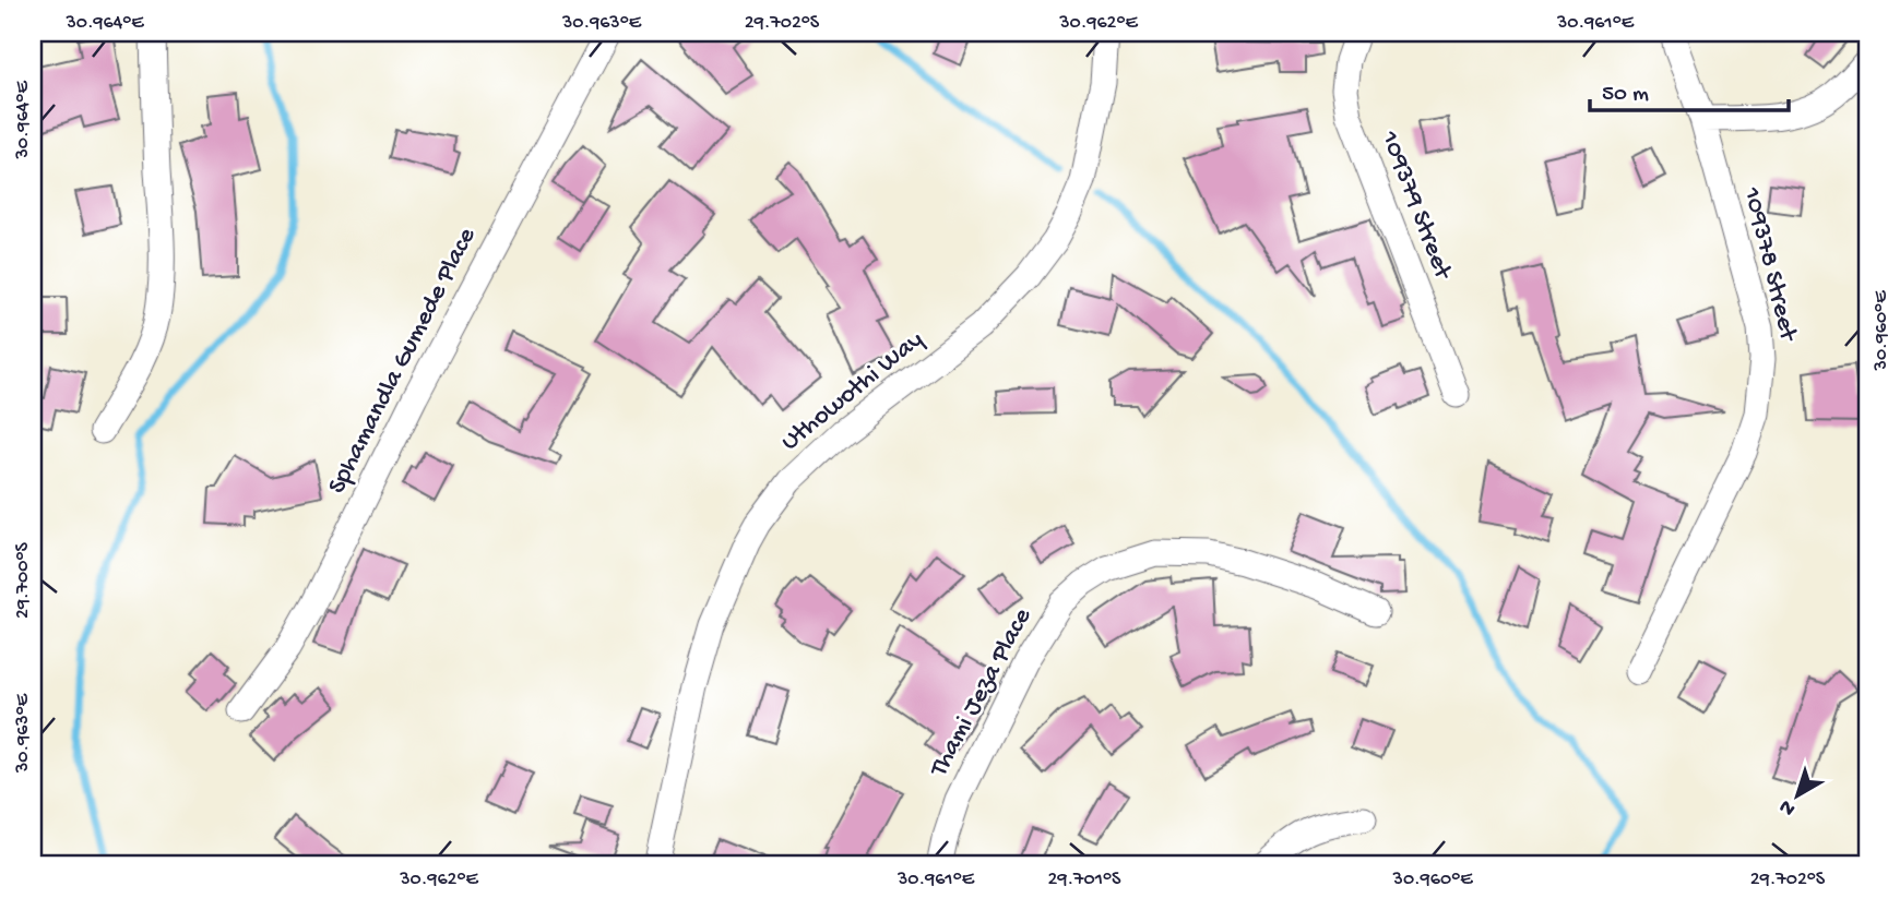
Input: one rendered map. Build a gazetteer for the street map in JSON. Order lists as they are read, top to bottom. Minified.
{"streets":{"street":["109379 Street","109378 Street","Sphamandla Gumede Place","Uthowothi Way","Thami Jeza Place"]},"scale_bar":"50 m","north":"bottom left","coordinates":["30.964°E","30.963°E","29.702°S","30.962°E","30.961°E","30.960°E","29.700°S","29.701°S"]}
